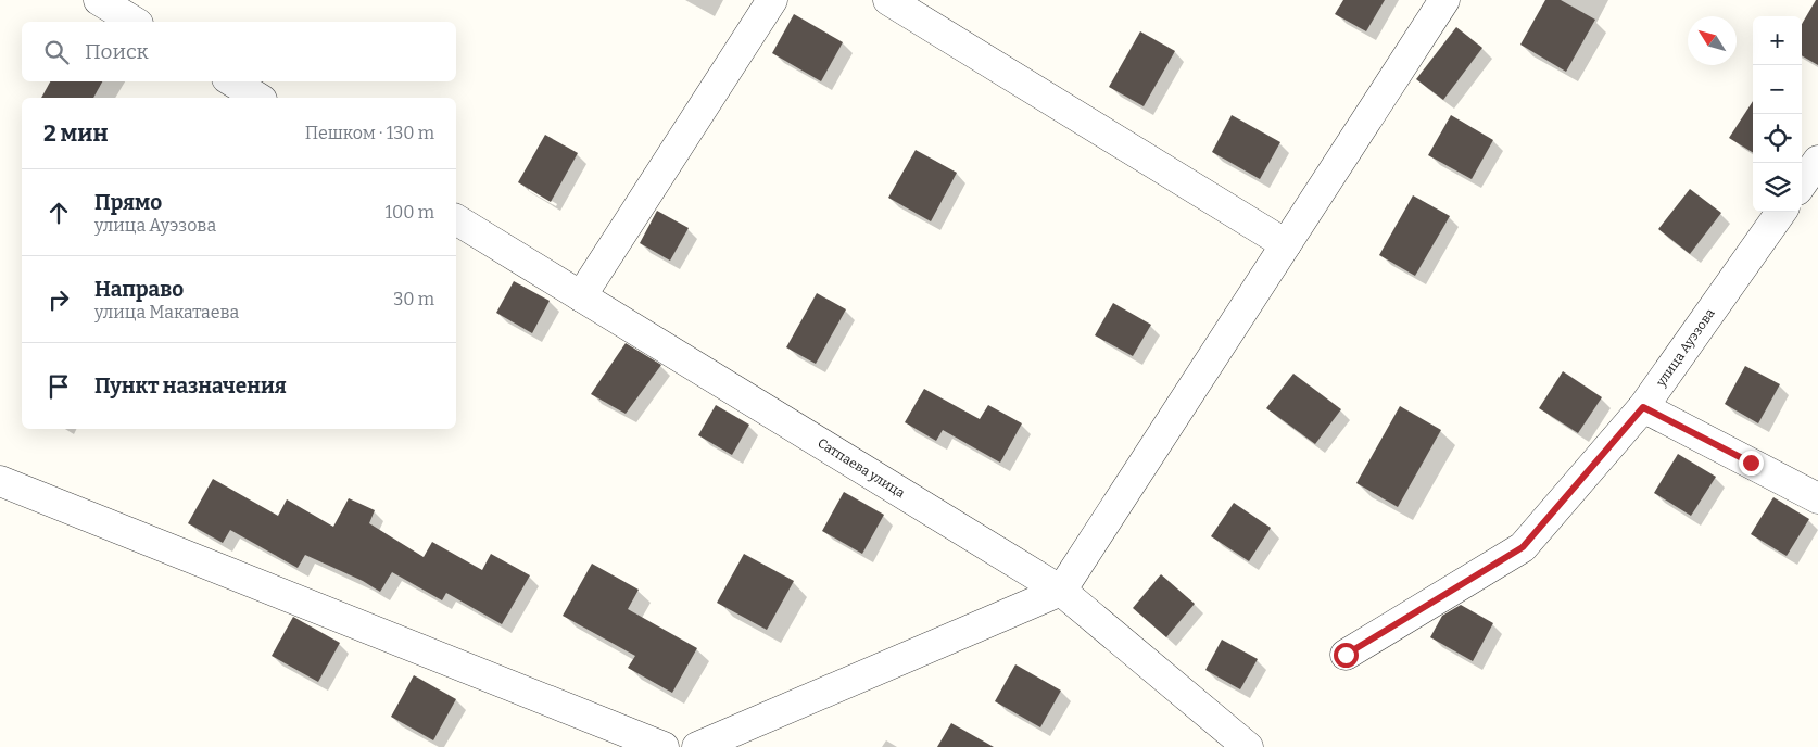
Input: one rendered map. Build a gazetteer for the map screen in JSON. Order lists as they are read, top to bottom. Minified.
{"streets":{"street":["улица Ауэзова","Сатпаева улица"]},"north":"top left","page":{"map_buttons":["+","−"],"search":"Поиск","heading":["2 мин","Пешком · 130 m"],"list":[["Прямо","улица Ауэзова","100 m"],["Направо","улица Макатаева","30 m"],"Пункт назначения"]}}
